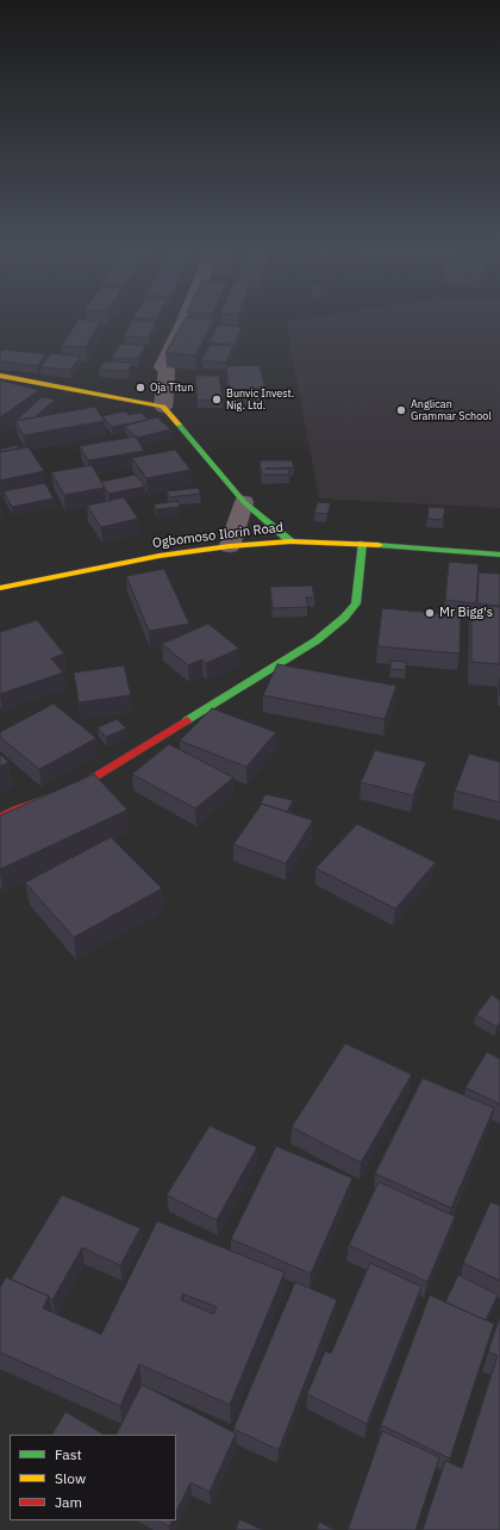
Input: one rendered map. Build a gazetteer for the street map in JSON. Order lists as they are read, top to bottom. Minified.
{"streets":{"main road":["Ogbomoso Ilorin Road"]},"places":["Oja Titun","Bunvic Invest. Nig. Ltd.","Anglican Grammar School","Mr Bigg's"],"legend":["Fast","Slow","Jam"]}
